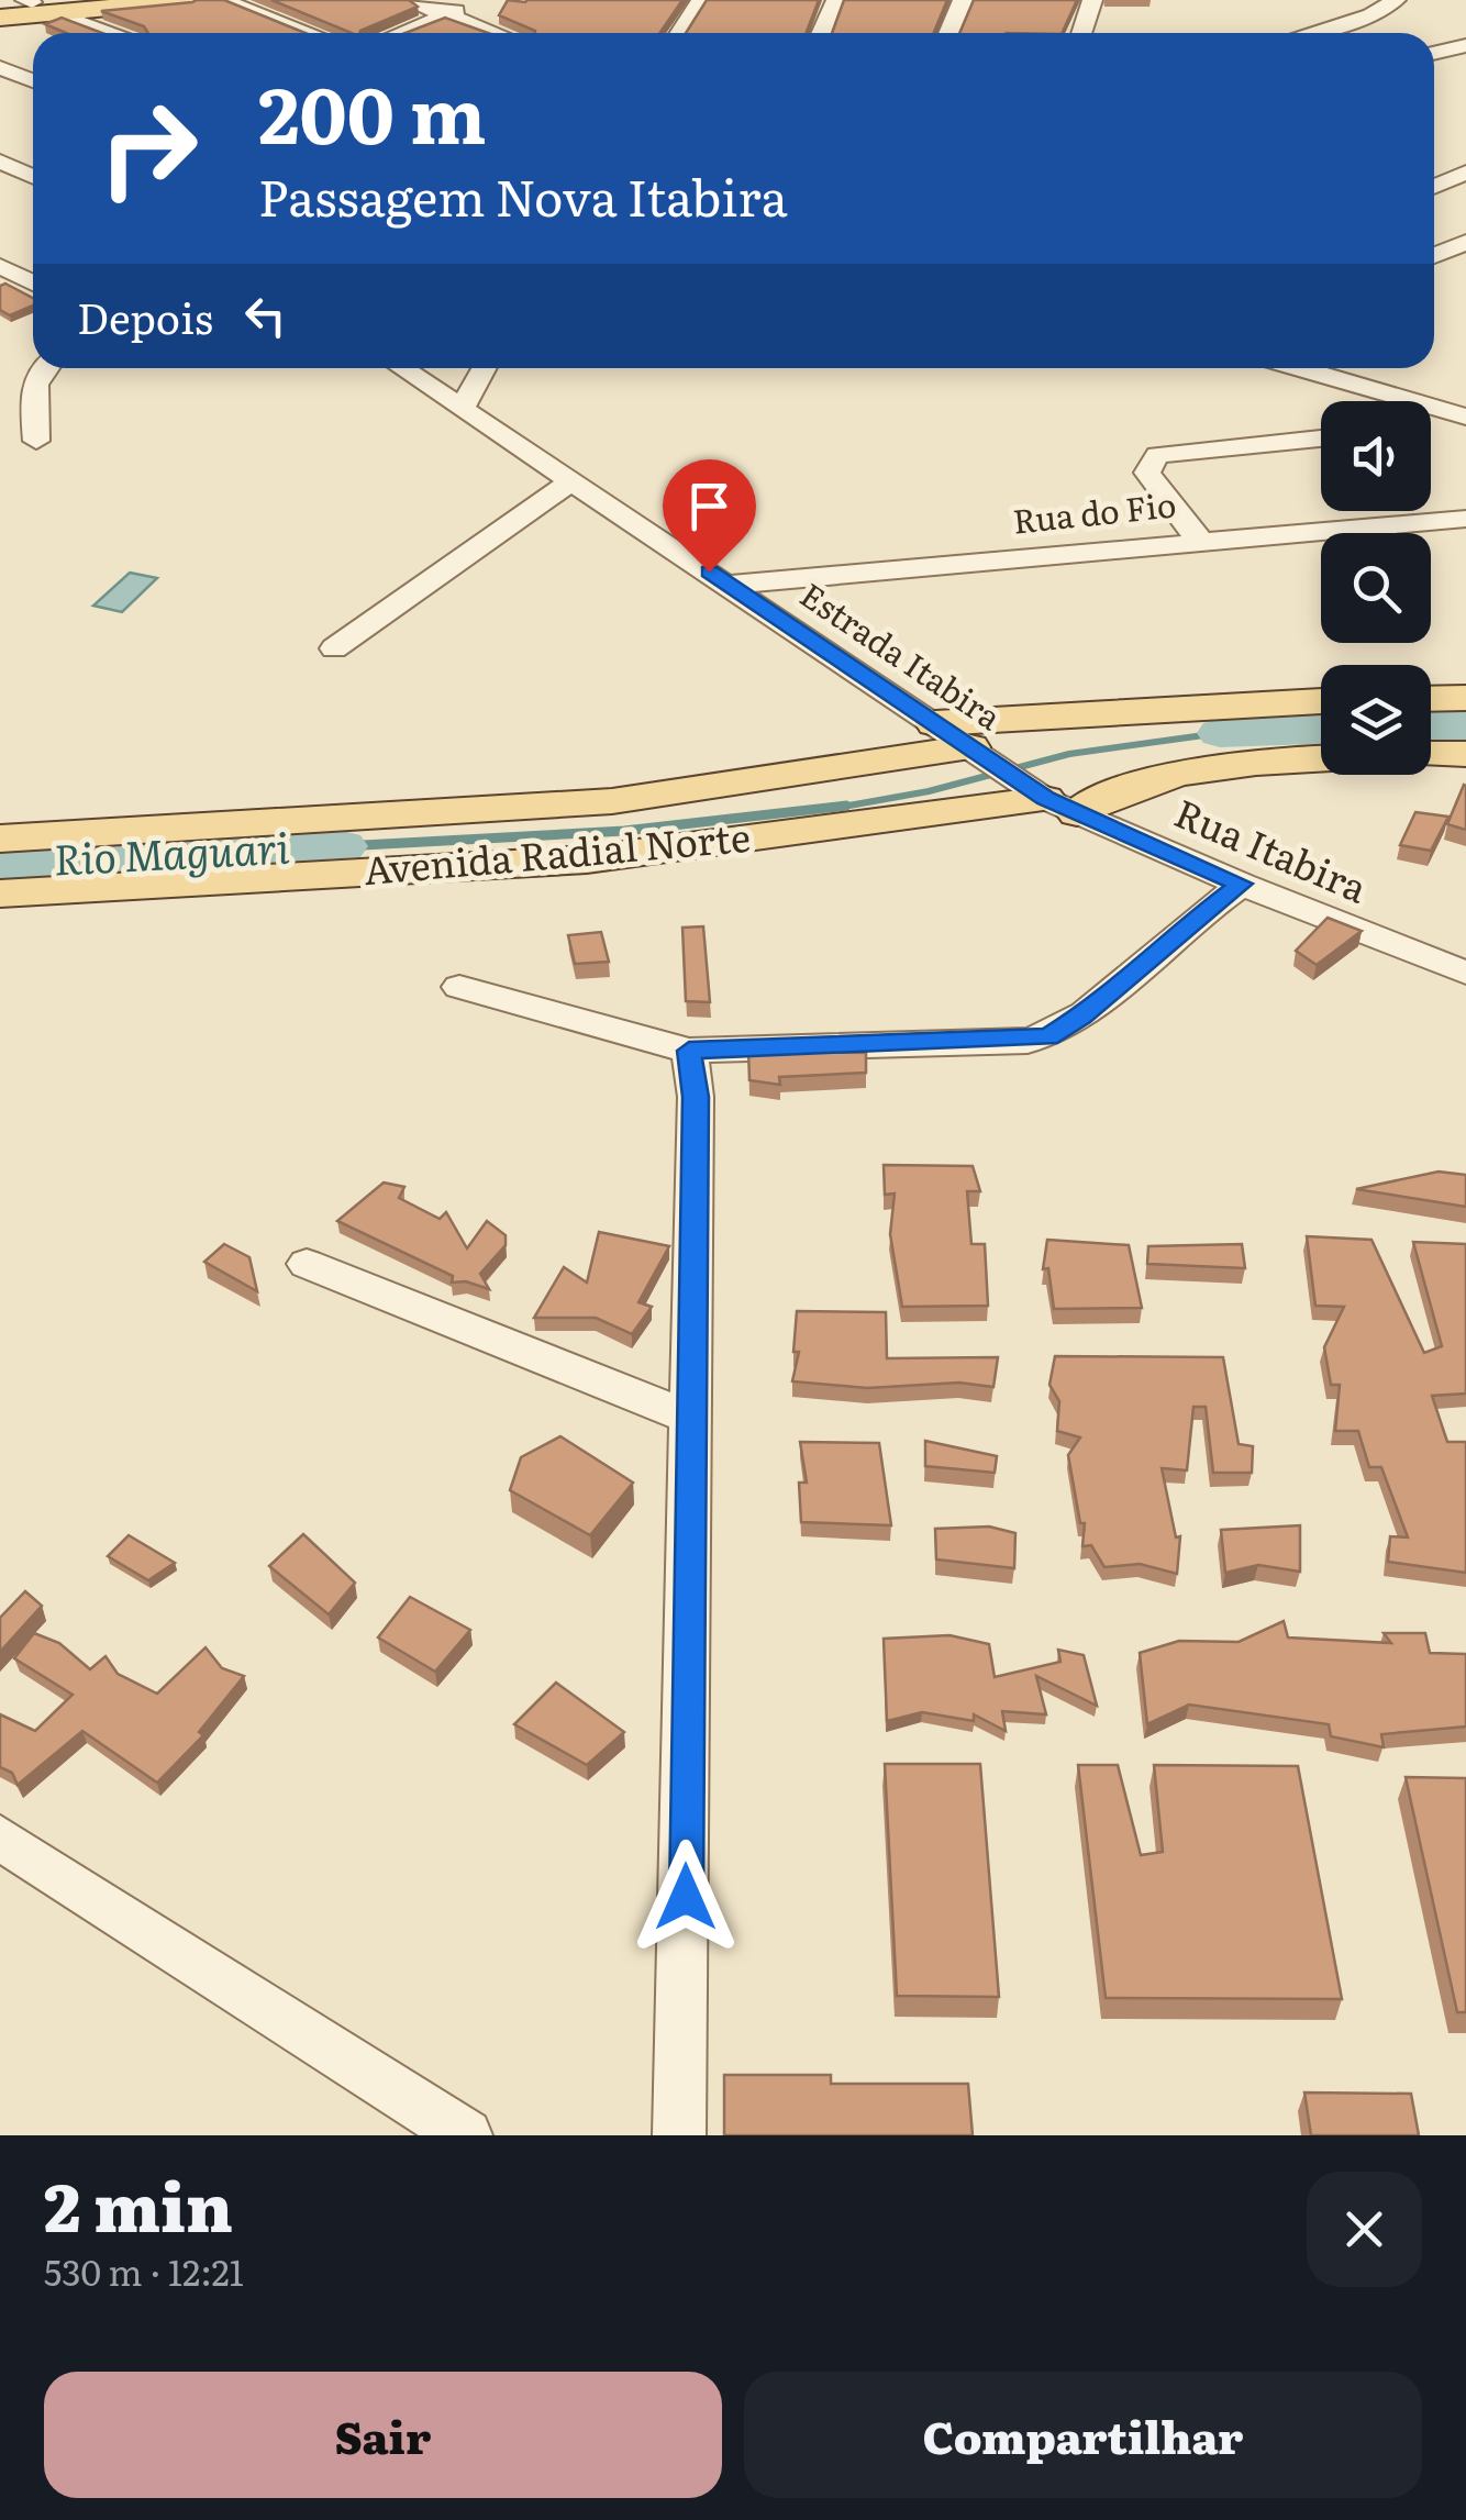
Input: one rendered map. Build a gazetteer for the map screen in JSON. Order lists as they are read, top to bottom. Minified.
{"streets":{"main road":["Avenida Radial Norte"],"street":["Rua do Fio","Estrada Itabira","Rua Itabira"]},"crossings":[["Rua do Fio","Estrada Itabira"],["Estrada Itabira","Rua Itabira"],["Estrada Itabira","Avenida Radial Norte"],["Rua Itabira","Avenida Radial Norte"]],"water":["Rio Maguari"],"page":{"turn":["200 m","Passagem Nova Itabira"],"then":"Depois","heading":["2 min","530 m · 12:21"],"buttons":["Sair","Compartilhar"]}}
